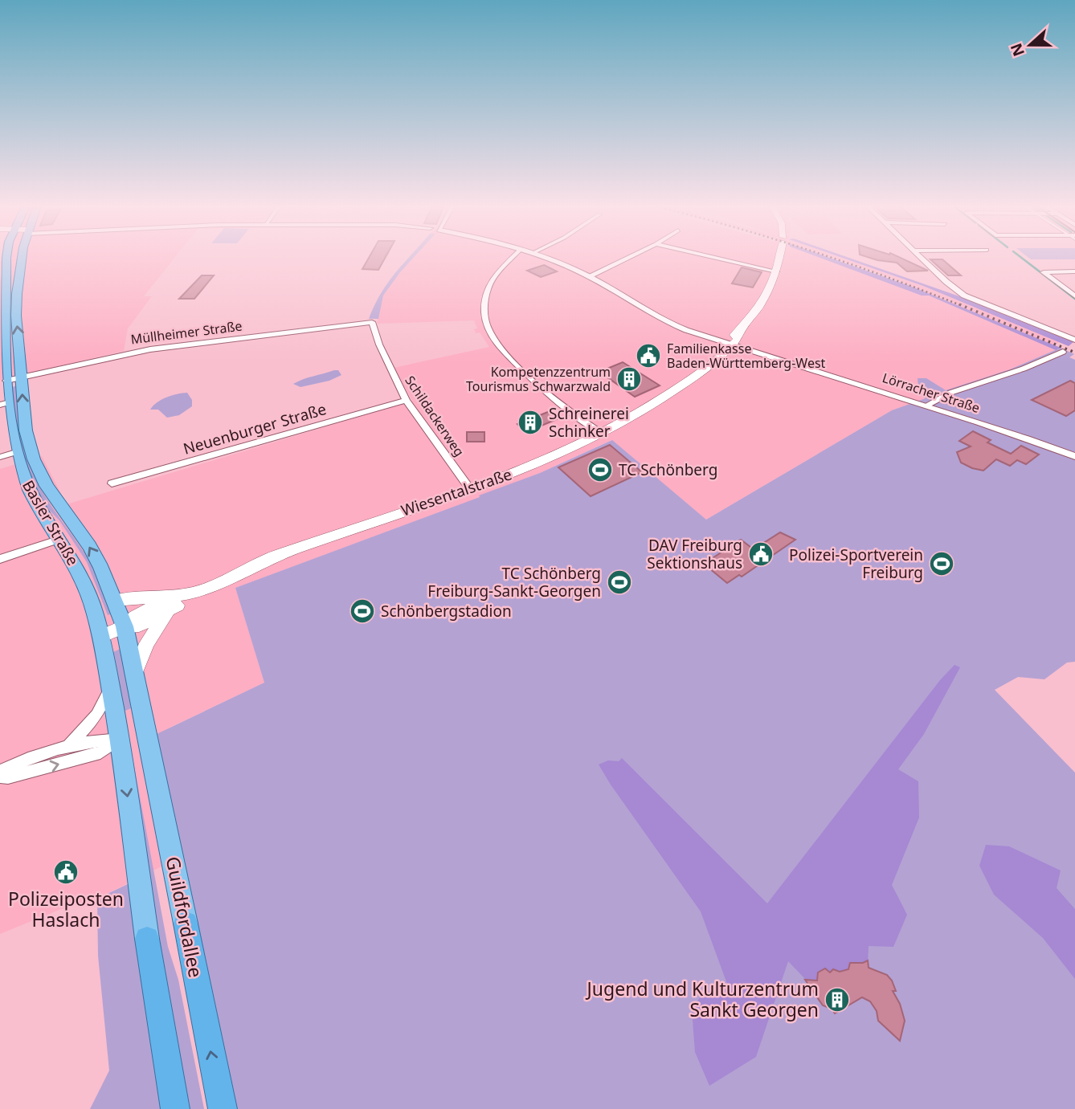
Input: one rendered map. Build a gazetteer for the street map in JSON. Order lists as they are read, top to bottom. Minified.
{"streets":{"highway":["Guildfordallee"],"main road":["Wiesentalstraße","Basler Straße"],"street":["Müllheimer Straße","Lörracher Straße","Schildackerweg","Neuenburger Straße"]},"crossings":[["Müllheimer Straße","Schildackerweg"],["Müllheimer Straße","Basler Straße"],["Lörracher Straße","Wiesentalstraße"],["Schildackerweg","Neuenburger Straße"],["Schildackerweg","Wiesentalstraße"],["Wiesentalstraße","Basler Straße"],["Basler Straße","Guildfordallee"]],"one_way":["Guildfordallee"],"places":{"public building":["Familienkasse Baden-Württemberg-West","DAV Freiburg Sektionshaus","Polizeiposten Haslach"],"building":["Kompetenzzentrum Tourismus Schwarzwald","Schreinerei Schinker","Jugend und Kulturzentrum Sankt Georgen"],"sports":["TC Schönberg","Polizei-Sportverein Freiburg","TC Schönberg Freiburg-Sankt-Georgen","Schönbergstadion"]},"north":"left"}
